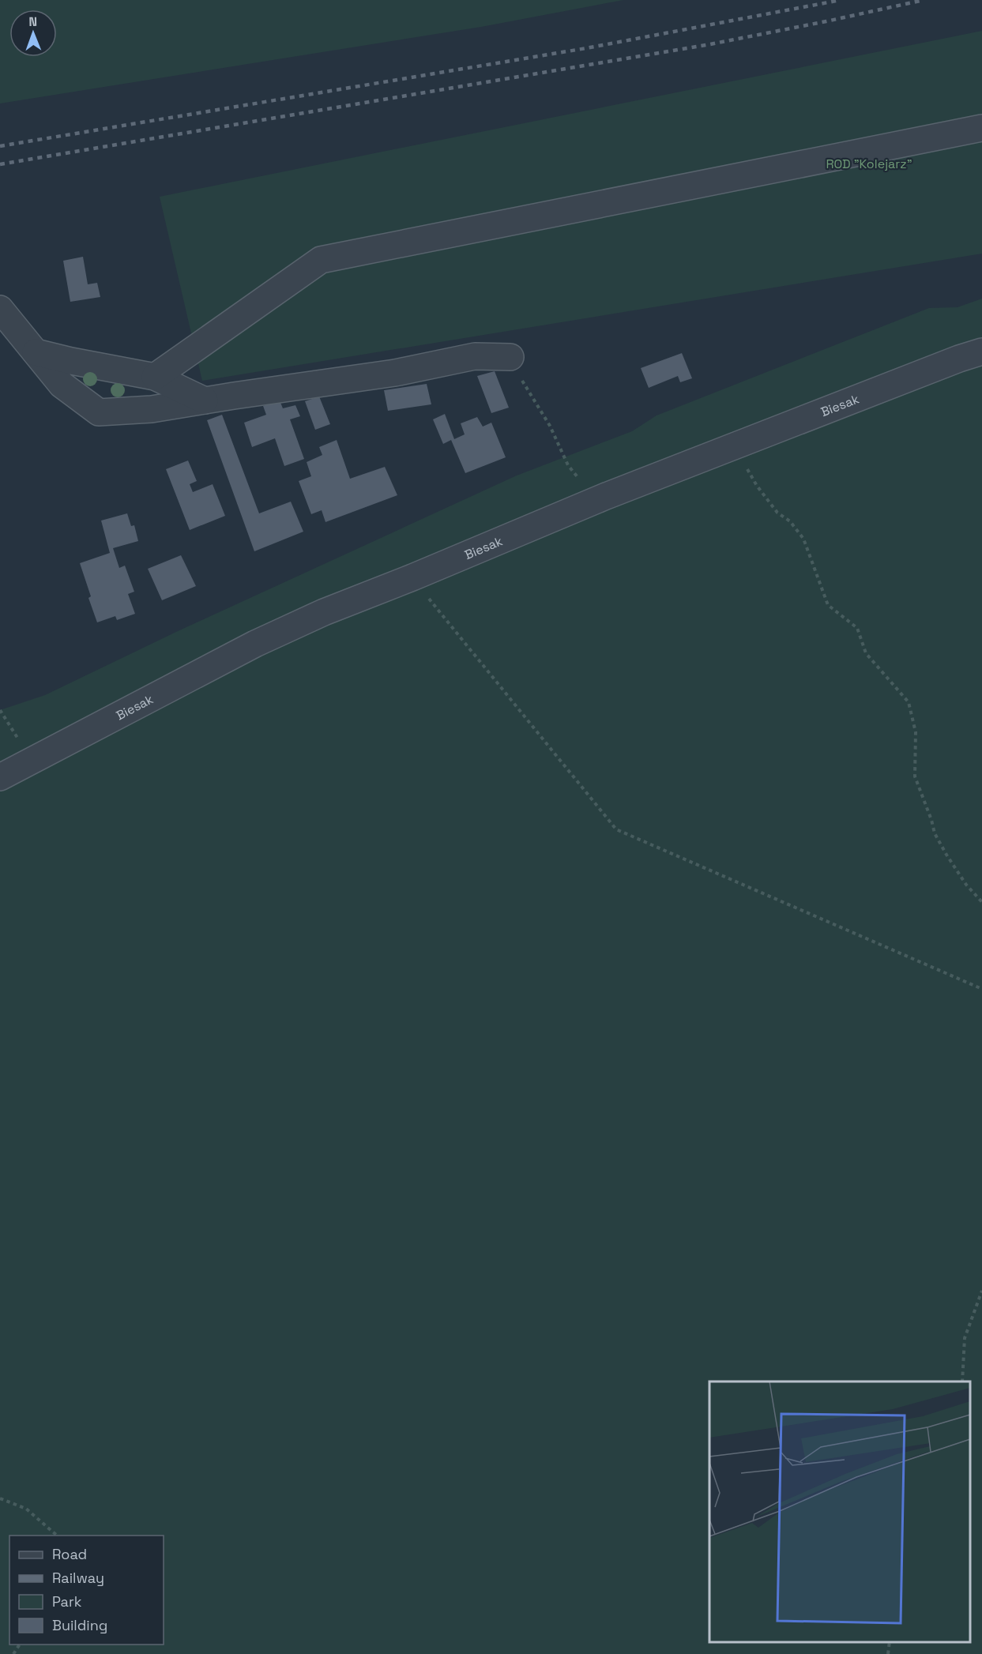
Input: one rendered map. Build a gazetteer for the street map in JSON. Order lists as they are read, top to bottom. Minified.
{"streets":{"street":["Biesak"]},"parks":["ROD \"Kolejarz\""],"legend":["Road","Railway","Park","Building"],"north":"top"}
